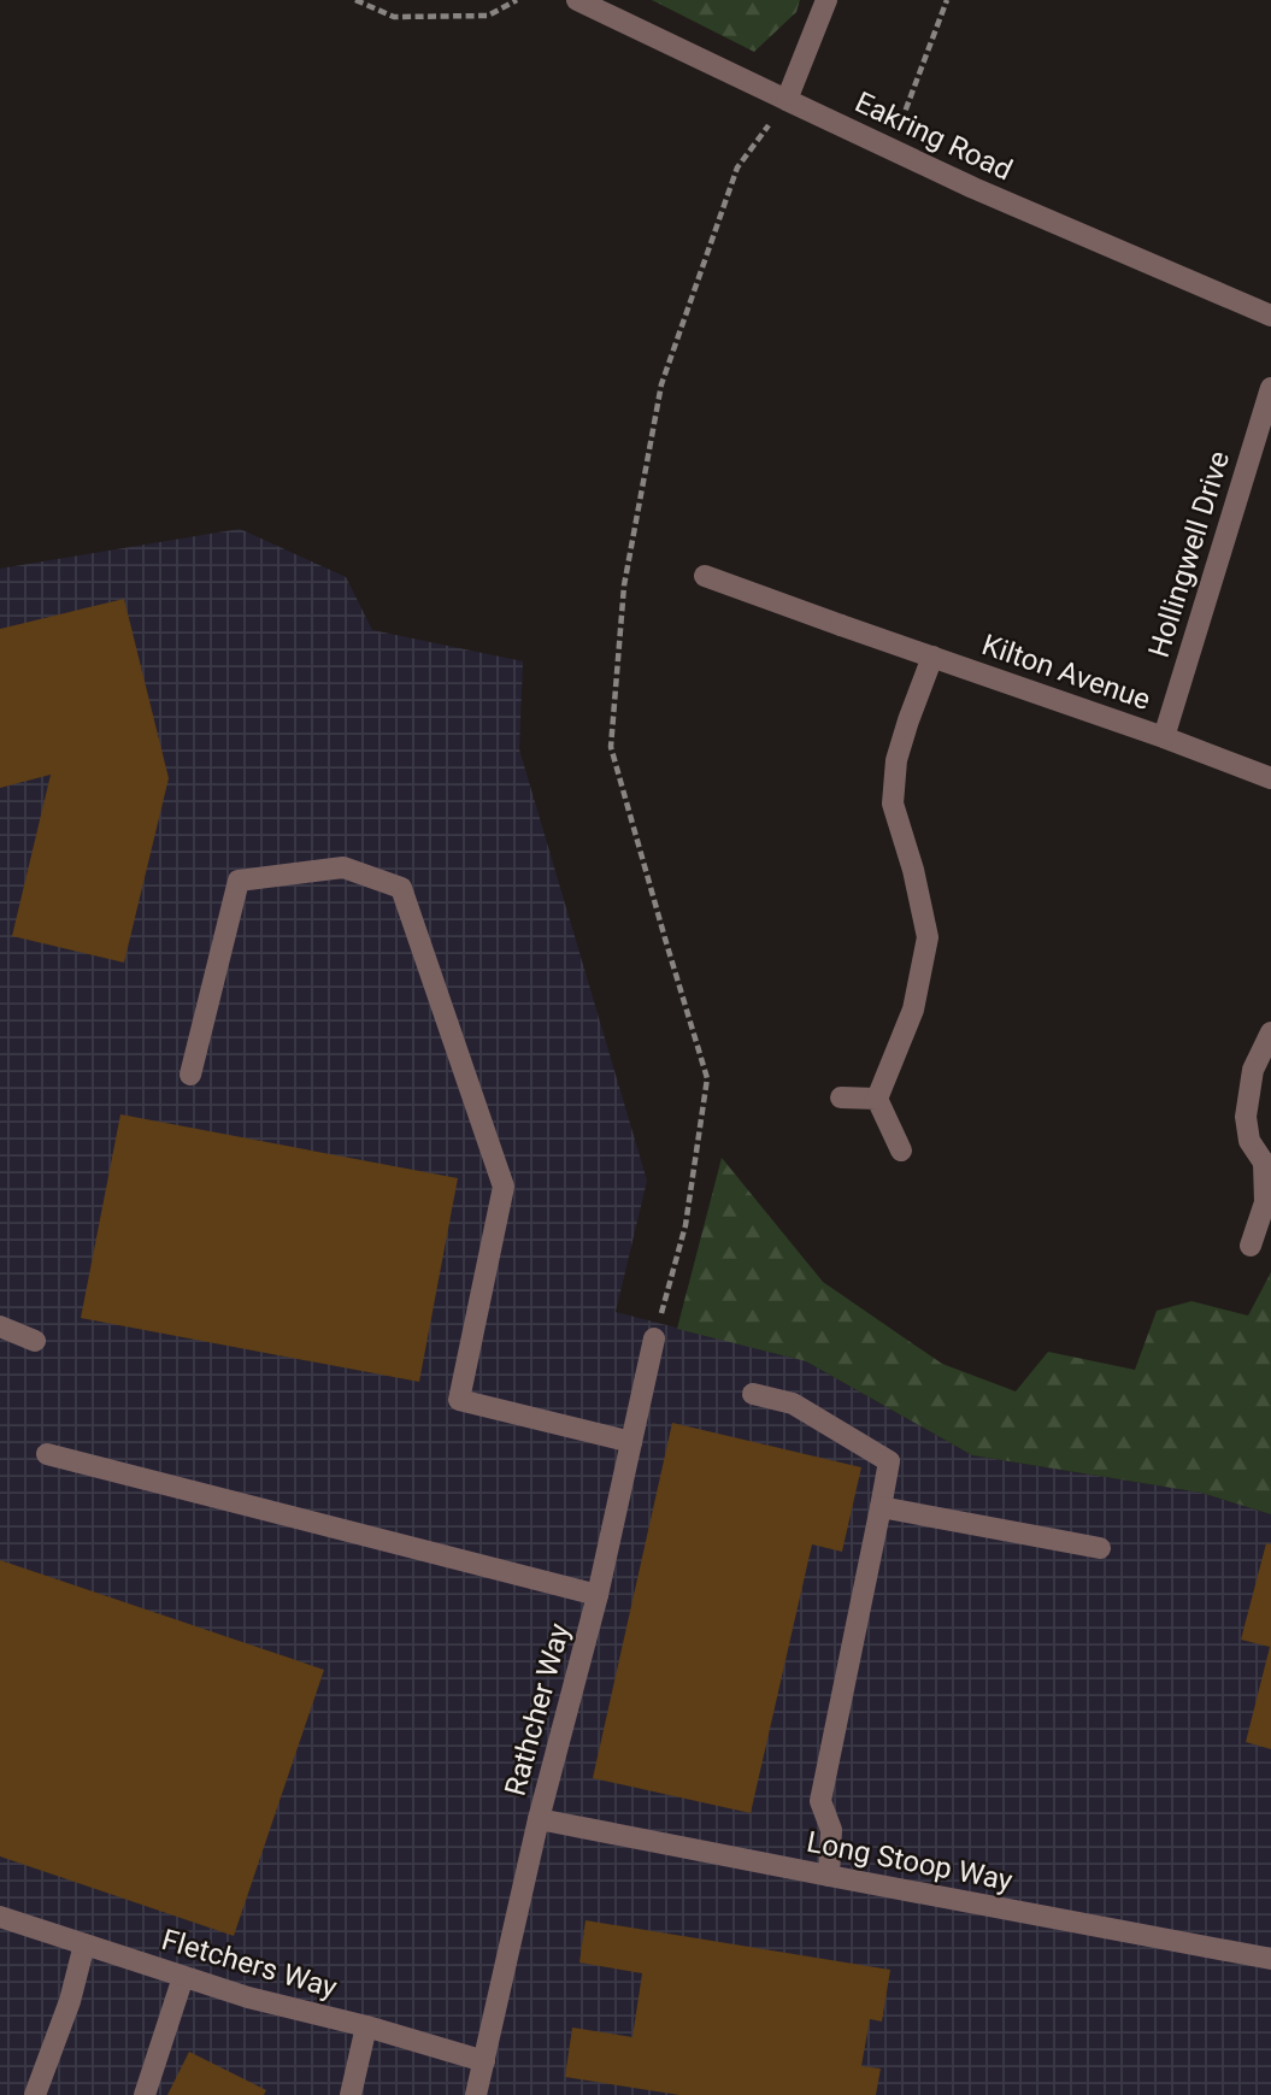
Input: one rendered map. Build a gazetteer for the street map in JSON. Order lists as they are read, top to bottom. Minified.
{"streets":{"street":["Eakring Road","Hollingwell Drive","Kilton Avenue","Rathcher Way","Long Stoop Way","Fletchers Way"]},"crossings":[["Hollingwell Drive","Kilton Avenue"],["Rathcher Way","Long Stoop Way"],["Rathcher Way","Fletchers Way"]]}
